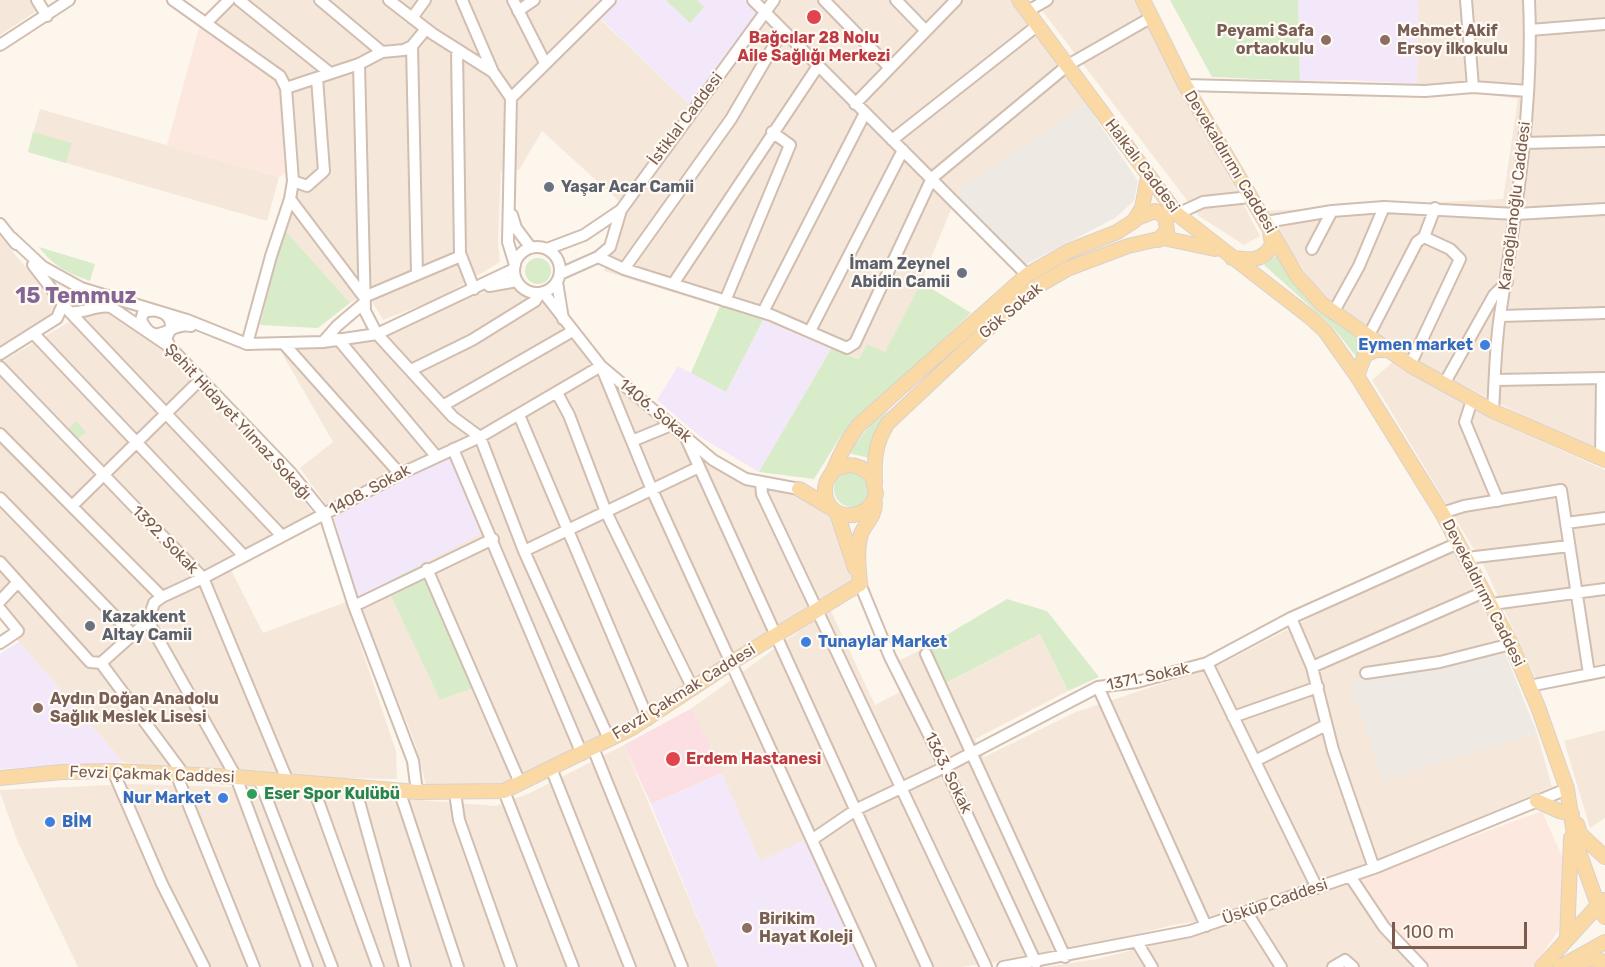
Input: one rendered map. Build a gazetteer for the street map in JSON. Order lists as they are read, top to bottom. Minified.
{"streets":{"main road":["Devekaldırımı Caddesi","Halkalı Caddesi","Gök Sokak","Fevzi Çakmak Caddesi"],"street":["İstiklal Caddesi","Karaoğlanoğlu Caddesi","1406. Sokak","Şehit Hidayet Yılmaz Sokağı","1408. Sokak","1392. Sokak","1371. Sokak","1363. Sokak","Üsküp Caddesi"]},"crossings":[["İstiklal Caddesi","1406. Sokak"],["Devekaldırımı Caddesi","Halkalı Caddesi"],["Devekaldırımı Caddesi","1371. Sokak"],["Devekaldırımı Caddesi","Üsküp Caddesi"],["Halkalı Caddesi","Gök Sokak"],["Gök Sokak","Fevzi Çakmak Caddesi"],["Gök Sokak","1363. Sokak"],["1406. Sokak","1408. Sokak"],["Şehit Hidayet Yılmaz Sokağı","1408. Sokak"],["Şehit Hidayet Yılmaz Sokağı","Fevzi Çakmak Caddesi"],["1408. Sokak","1392. Sokak"],["1392. Sokak","Fevzi Çakmak Caddesi"],["1371. Sokak","1363. Sokak"],["Fevzi Çakmak Caddesi","1363. Sokak"],["1363. Sokak","Üsküp Caddesi"]],"districts":["15 Temmuz"],"places":["Bağcılar 28 Nolu Aile Sağlığı Merkezi","Peyami Safa ortaokulu","Mehmet Akif Ersoy ilkokulu","Yaşar Acar Camii","İmam Zeynel Abidin Camii","Eymen market","Kazakkent Altay Camii","Tunaylar Market","Aydın Doğan Anadolu Sağlık Meslek Lisesi","Erdem Hastanesi","Eser Spor Kulübü","Nur Market","BİM","Birikim Hayat Koleji"],"scale_bar":"100 m"}
